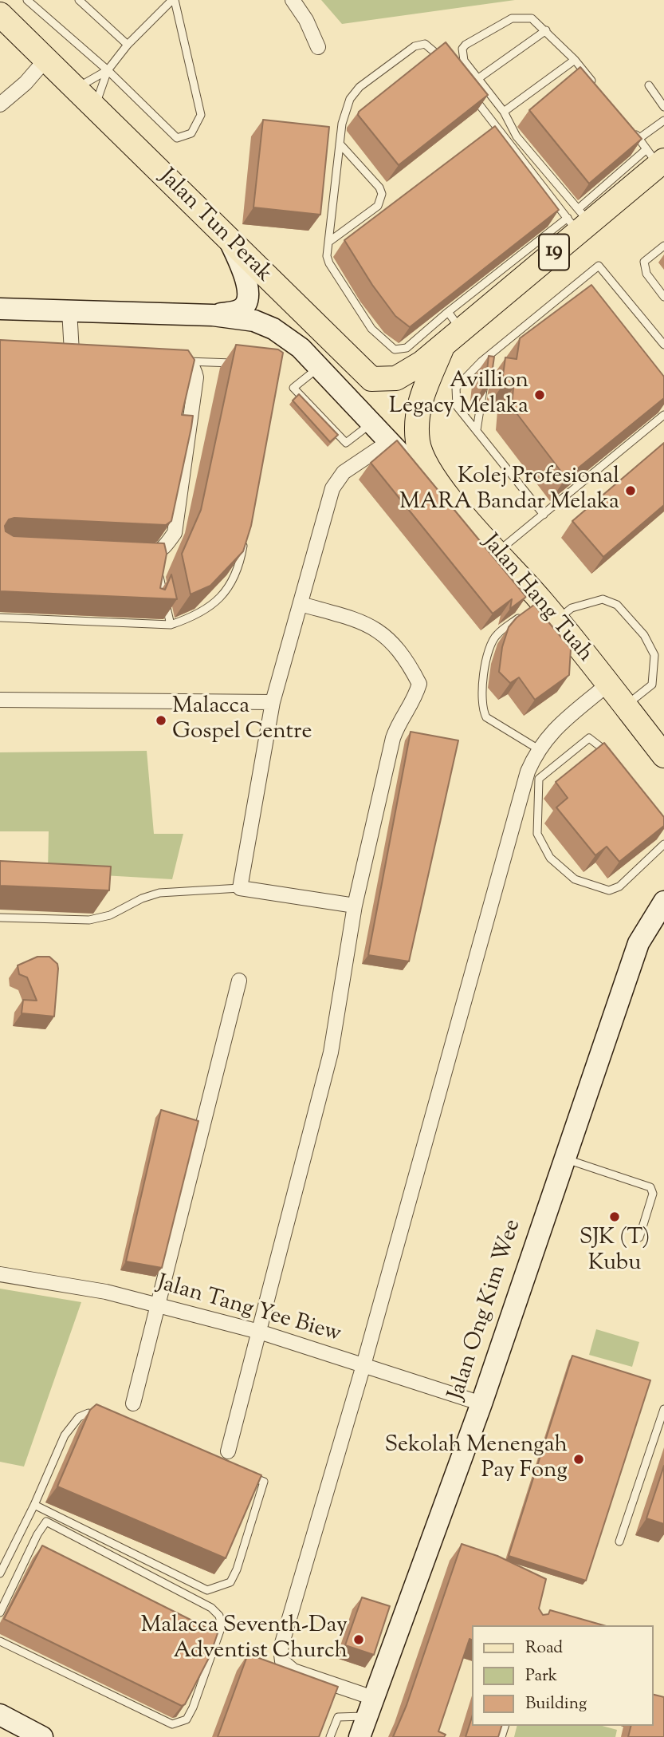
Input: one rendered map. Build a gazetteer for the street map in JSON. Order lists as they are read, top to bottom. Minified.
{"streets":{"main road":["Jalan Tun Perak","19","Jalan Hang Tuah","Jalan Ong Kim Wee"],"street":["Jalan Tang Yee Biew"]},"crossings":[["Jalan Tun Perak","19"],["Jalan Tun Perak","Jalan Hang Tuah"],["19","Jalan Hang Tuah"],["Jalan Tang Yee Biew","Jalan Ong Kim Wee"]],"places":["Avillion Legacy Melaka","Kolej Profesional MARA Bandar Melaka","Malacca Gospel Centre","SJK (T) Kubu","Sekolah Menengah Pay Fong","Malacca Seventh-Day Adventist Church"],"legend":["Road","Park","Building"]}
